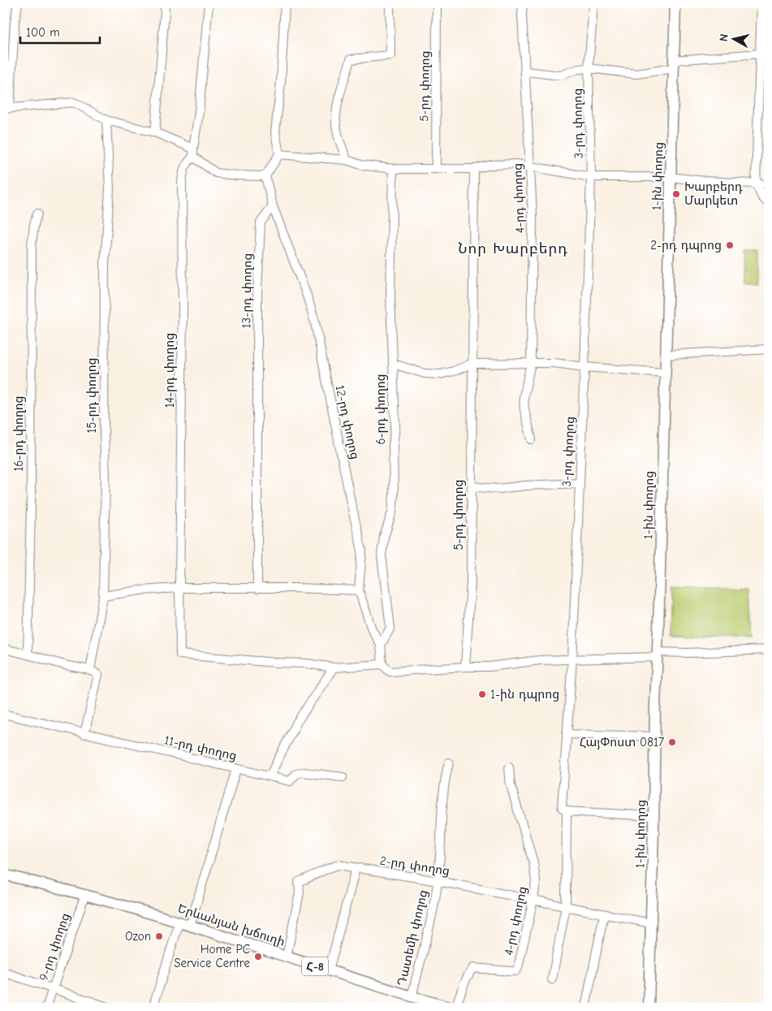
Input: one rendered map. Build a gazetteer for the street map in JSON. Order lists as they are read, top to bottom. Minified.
{"streets":{"main road":["1-ին փողոց","Երևանյան խճուղի","Հ-8"],"street":["5-րդ փողոց","3-րդ փողոց","4-րդ փողոց","13-րդ փողոց","14-րդ փողոց","15-րդ փողոց","6-րդ փողոց","12-րդ փողոց","16-րդ փողոց","11-րդ փողոց","2-րդ փողոց","Դատեմի փողոց","9-րդ փողոց"]},"crossings":[["1-ին փողոց","2-րդ փողոց"],["4-րդ փողոց","2-րդ փողոց"],["13-րդ փողոց","12-րդ փողոց"],["6-րդ փողոց","12-րդ փողոց"],["2-րդ փողոց","Երևանյան խճուղի"],["2-րդ փողոց","Դատեմի փողոց"],["Երևանյան խճուղի","Դատեմի փողոց"],["Երևանյան խճուղի","9-րդ փողոց"]],"districts":["Նոր Խարբերդ"],"places":["Խարբերդ Մարկետ","2-րդ դպրոց","1-ին դպրոց","ՀայՓոստ 0817","Ozon","Home PC Service Centre"],"scale_bar":"100 m","north":"left"}
